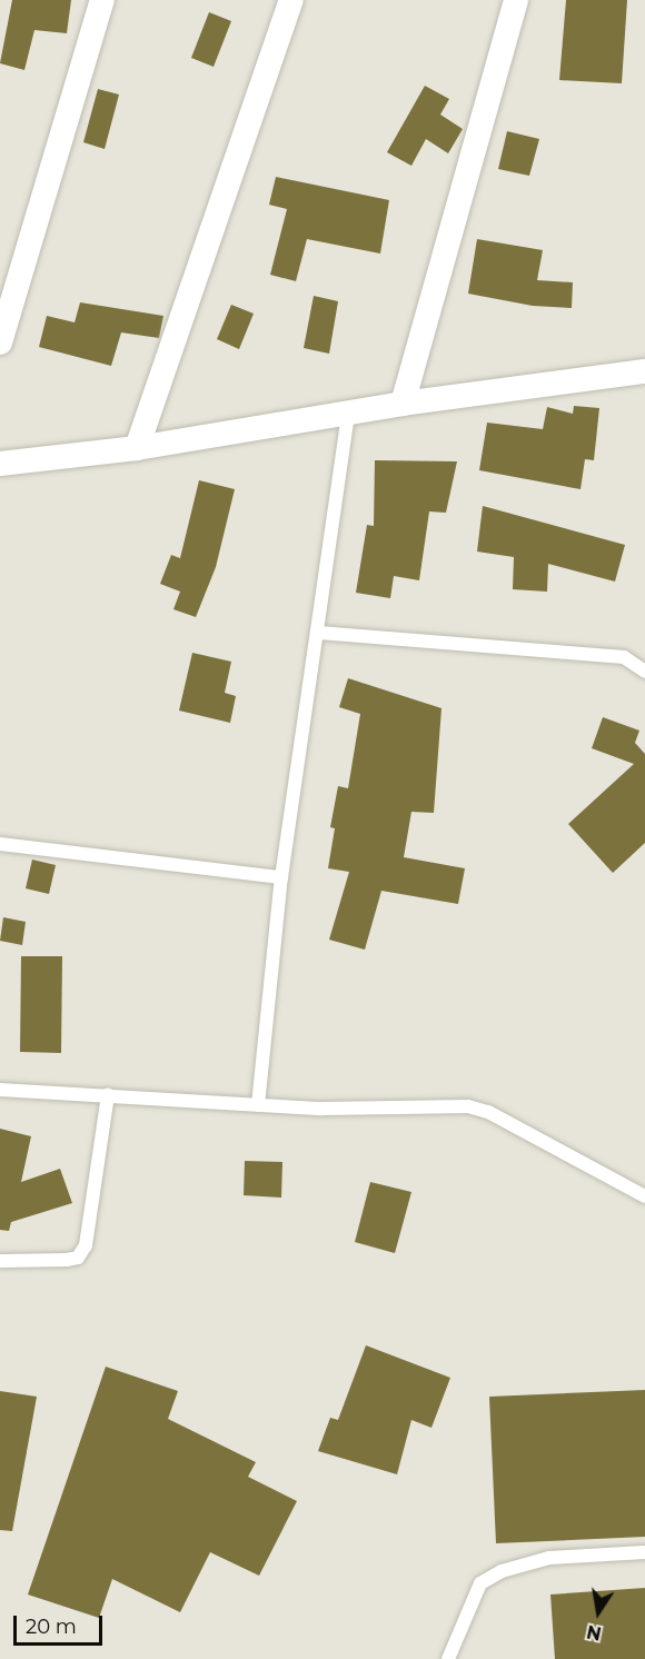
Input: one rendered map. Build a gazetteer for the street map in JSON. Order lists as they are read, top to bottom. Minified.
{"scale_bar":"20 m","north":"bottom"}
